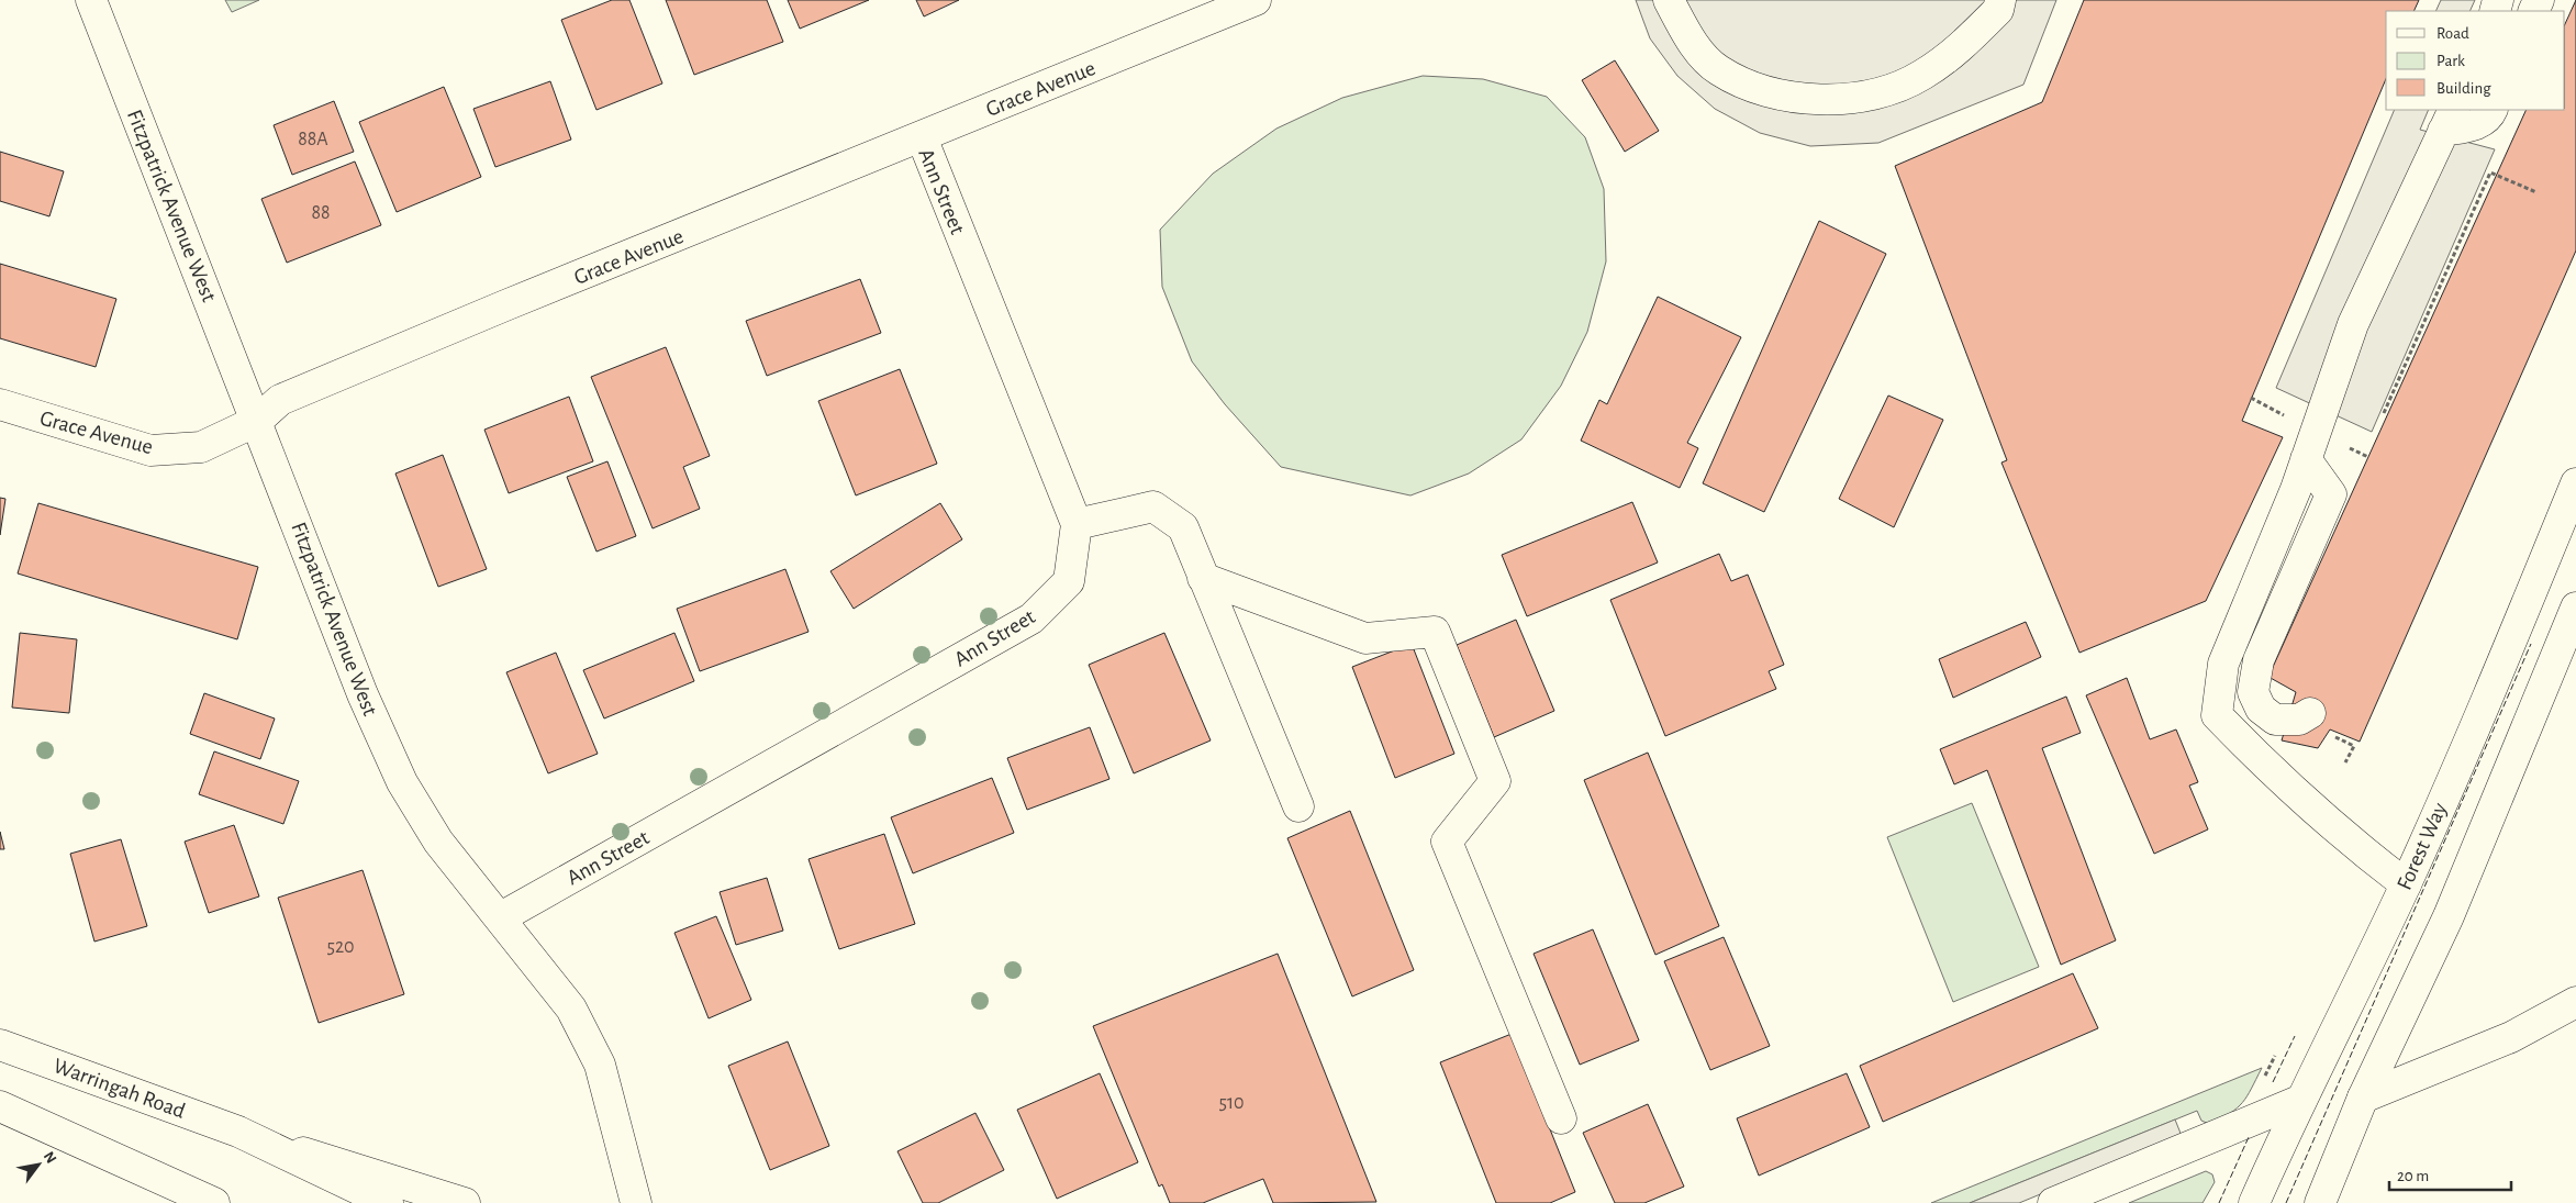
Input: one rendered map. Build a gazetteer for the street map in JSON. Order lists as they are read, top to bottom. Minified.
{"streets":{"main road":["Grace Avenue","Ann Street","Fitzpatrick Avenue West","Forest Way","Warringah Road"]},"crossings":[["Grace Avenue","Ann Street"],["Grace Avenue","Fitzpatrick Avenue West"],["Ann Street","Fitzpatrick Avenue West"]],"house_numbers":["88A","88","520","510"],"legend":["Road","Park","Building"],"scale_bar":"20 m","north":"top right"}
